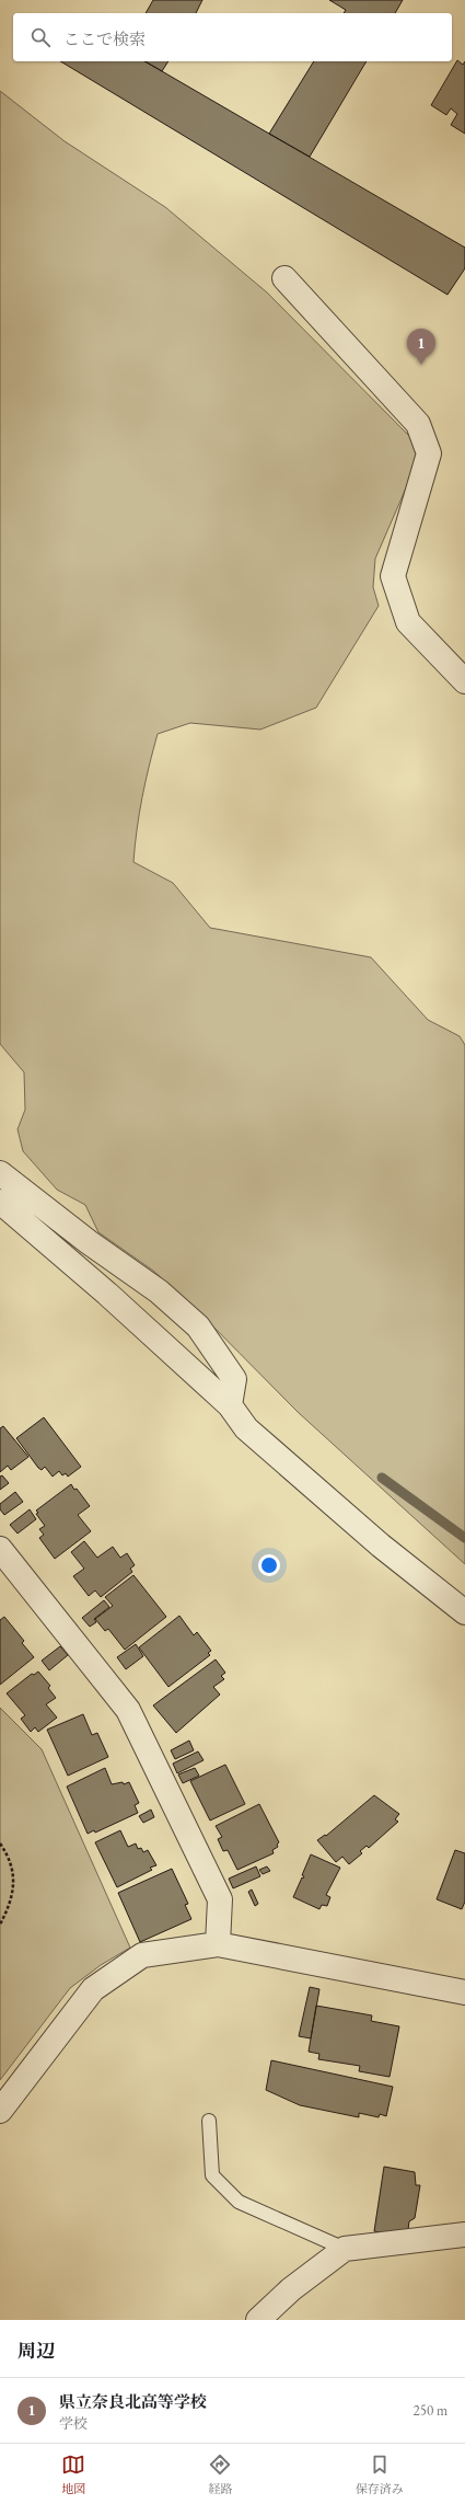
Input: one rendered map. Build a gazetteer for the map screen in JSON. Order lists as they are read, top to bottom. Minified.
{"page":{"search":"ここで検索","pins":"1","heading":"周辺","list":[{"mark":"1","name":"県立奈良北高等学校","note":"学校","value":"250 m"}],"nav":["地図","経路","保存済み"]}}
